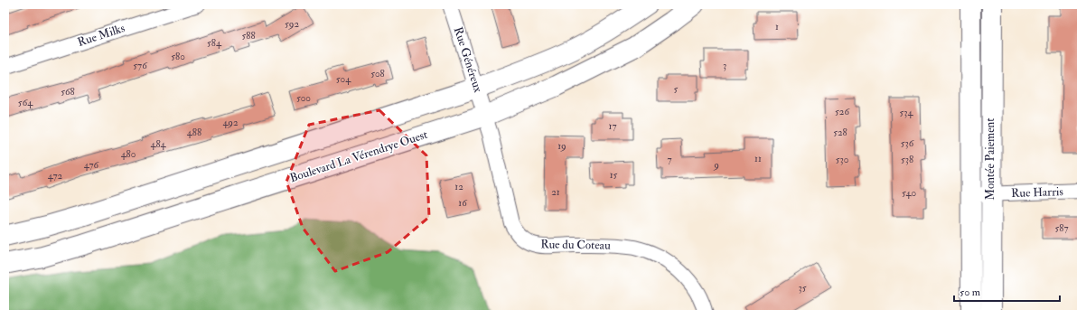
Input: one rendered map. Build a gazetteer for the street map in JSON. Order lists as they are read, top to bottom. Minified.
{"streets":{"main road":["Boulevard La Vérendrye Ouest","Montée Paiement"],"street":["Rue Milks","Rue Généreux","Rue Harris","Rue du Coteau"]},"crossings":[["Rue Généreux","Boulevard La Vérendrye Ouest"],["Rue Généreux","Rue du Coteau"],["Boulevard La Vérendrye Ouest","Rue du Coteau"],["Montée Paiement","Rue Harris"]],"house_numbers":["592","1","588","584","580","576","3","508","504","5","568","500","564","526","534","492","17","488","528","536","484","19","480","11","7","530","538","476","9","15","472","12","21","540","16","587","35"],"scale_bar":"50 m"}
